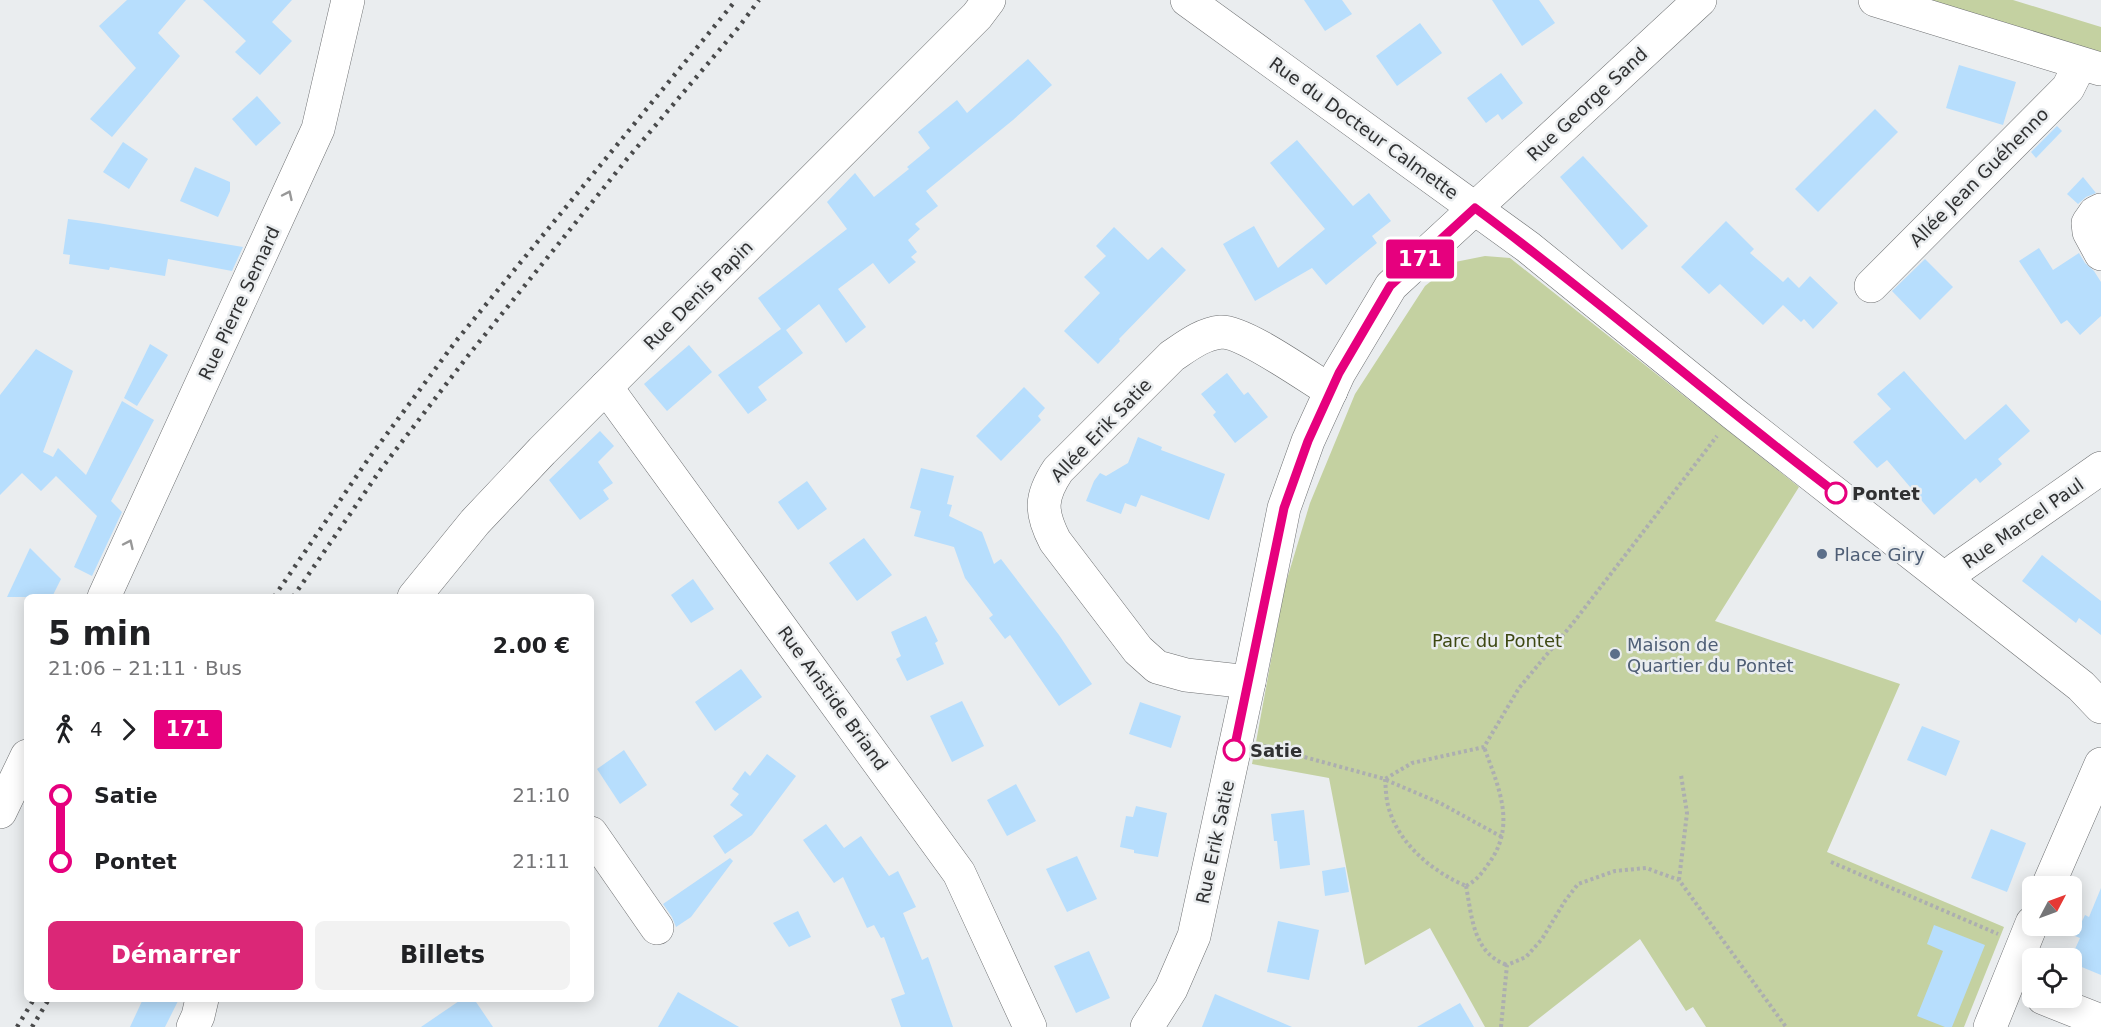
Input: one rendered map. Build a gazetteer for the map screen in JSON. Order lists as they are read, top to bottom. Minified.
{"streets":{"street":["Rue George Sand","Rue du Docteur Calmette","Allée Jean Guéhenno","Rue Denis Papin","Rue Pierre Semard","Allée Erik Satie","Rue Marcel Paul","Rue Aristide Briand","Rue Erik Satie"]},"crossings":[["Rue George Sand","Rue du Docteur Calmette"],["Rue George Sand","Rue Erik Satie"],["Rue du Docteur Calmette","Rue Marcel Paul"],["Rue du Docteur Calmette","Rue Erik Satie"],["Rue Denis Papin","Rue Aristide Briand"],["Allée Erik Satie","Rue Erik Satie"]],"one_way":["Rue Pierre Semard"],"parks":["Parc du Pontet"],"places":["Pontet","Place Giry","Maison de Quartier du Pontet","Satie"],"lines":["bus line 171"],"north":"top right","page":{"on_map":"171","heading":["5 min","21:06 – 21:11 · Bus","2.00 €"],"legs":["4","171"],"list":[{"name":"Satie","value":"21:10"},{"name":"Pontet","value":"21:11"}],"buttons":["Démarrer","Billets"]}}
